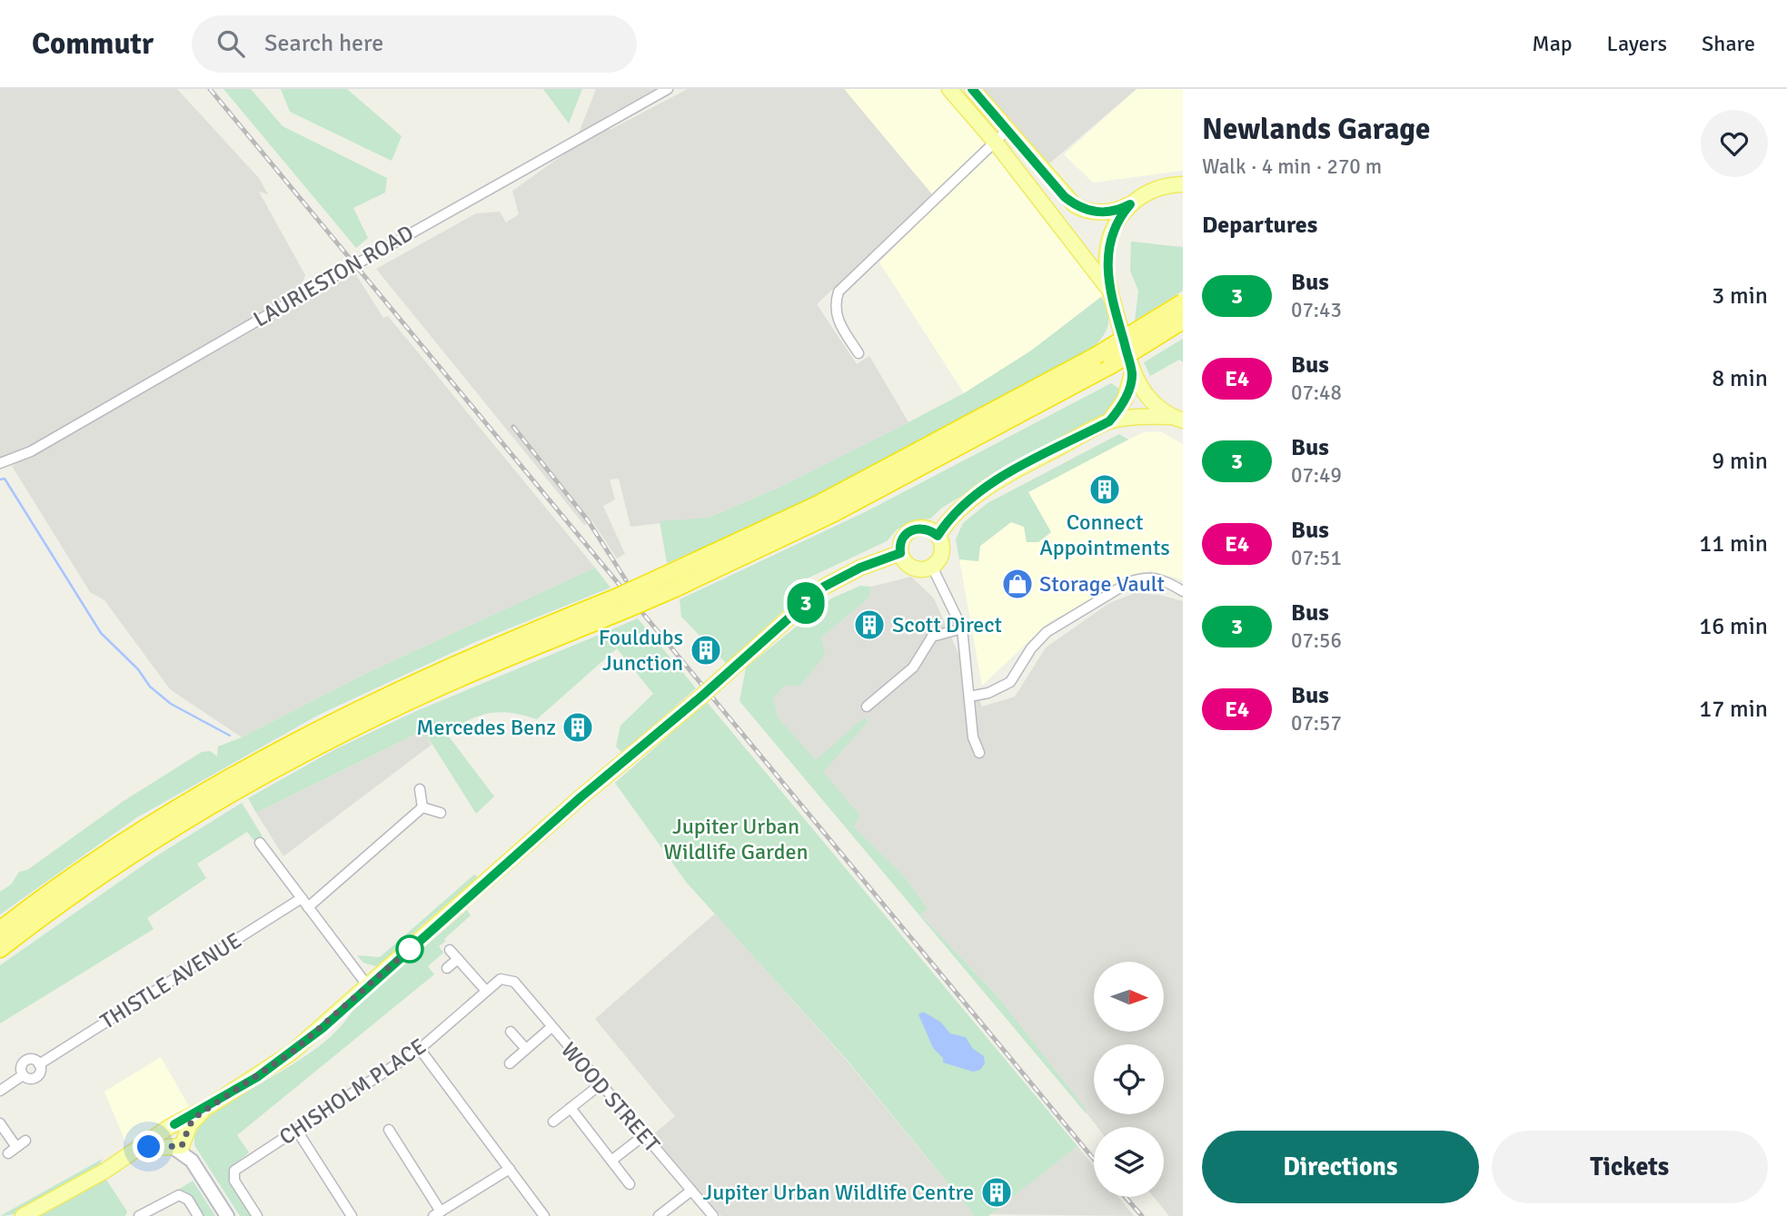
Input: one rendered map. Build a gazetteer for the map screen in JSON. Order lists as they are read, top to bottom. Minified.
{"streets":{"street":["LAURIESTON ROAD","THISTLE AVENUE","CHISHOLM PLACE","WOOD STREET"]},"crossings":[["CHISHOLM PLACE","WOOD STREET"]],"parks":["Jupiter Urban Wildlife Garden"],"places":{"building":["Connect Appointments","Scott Direct","Fouldubs Junction","Mercedes Benz","Jupiter Urban Wildlife Centre"],"shop":["Storage Vault"]},"lines":["bus line 3"],"north":"right","page":{"header":"Commutr","search":"Search here","nav":["Map","Layers","Share"],"on_map":"3","heading":[["Newlands Garage","Walk · 4 min · 270 m"],"Departures"],"list":[{"mark":"3","name":"Bus","note":"07:43","value":"3 min"},{"mark":"E4","name":"Bus","note":"07:48","value":"8 min"},{"mark":"3","name":"Bus","note":"07:49","value":"9 min"},{"mark":"E4","name":"Bus","note":"07:51","value":"11 min"},{"mark":"3","name":"Bus","note":"07:56","value":"16 min"},{"mark":"E4","name":"Bus","note":"07:57","value":"17 min"}],"buttons":["Directions","Tickets"]}}
